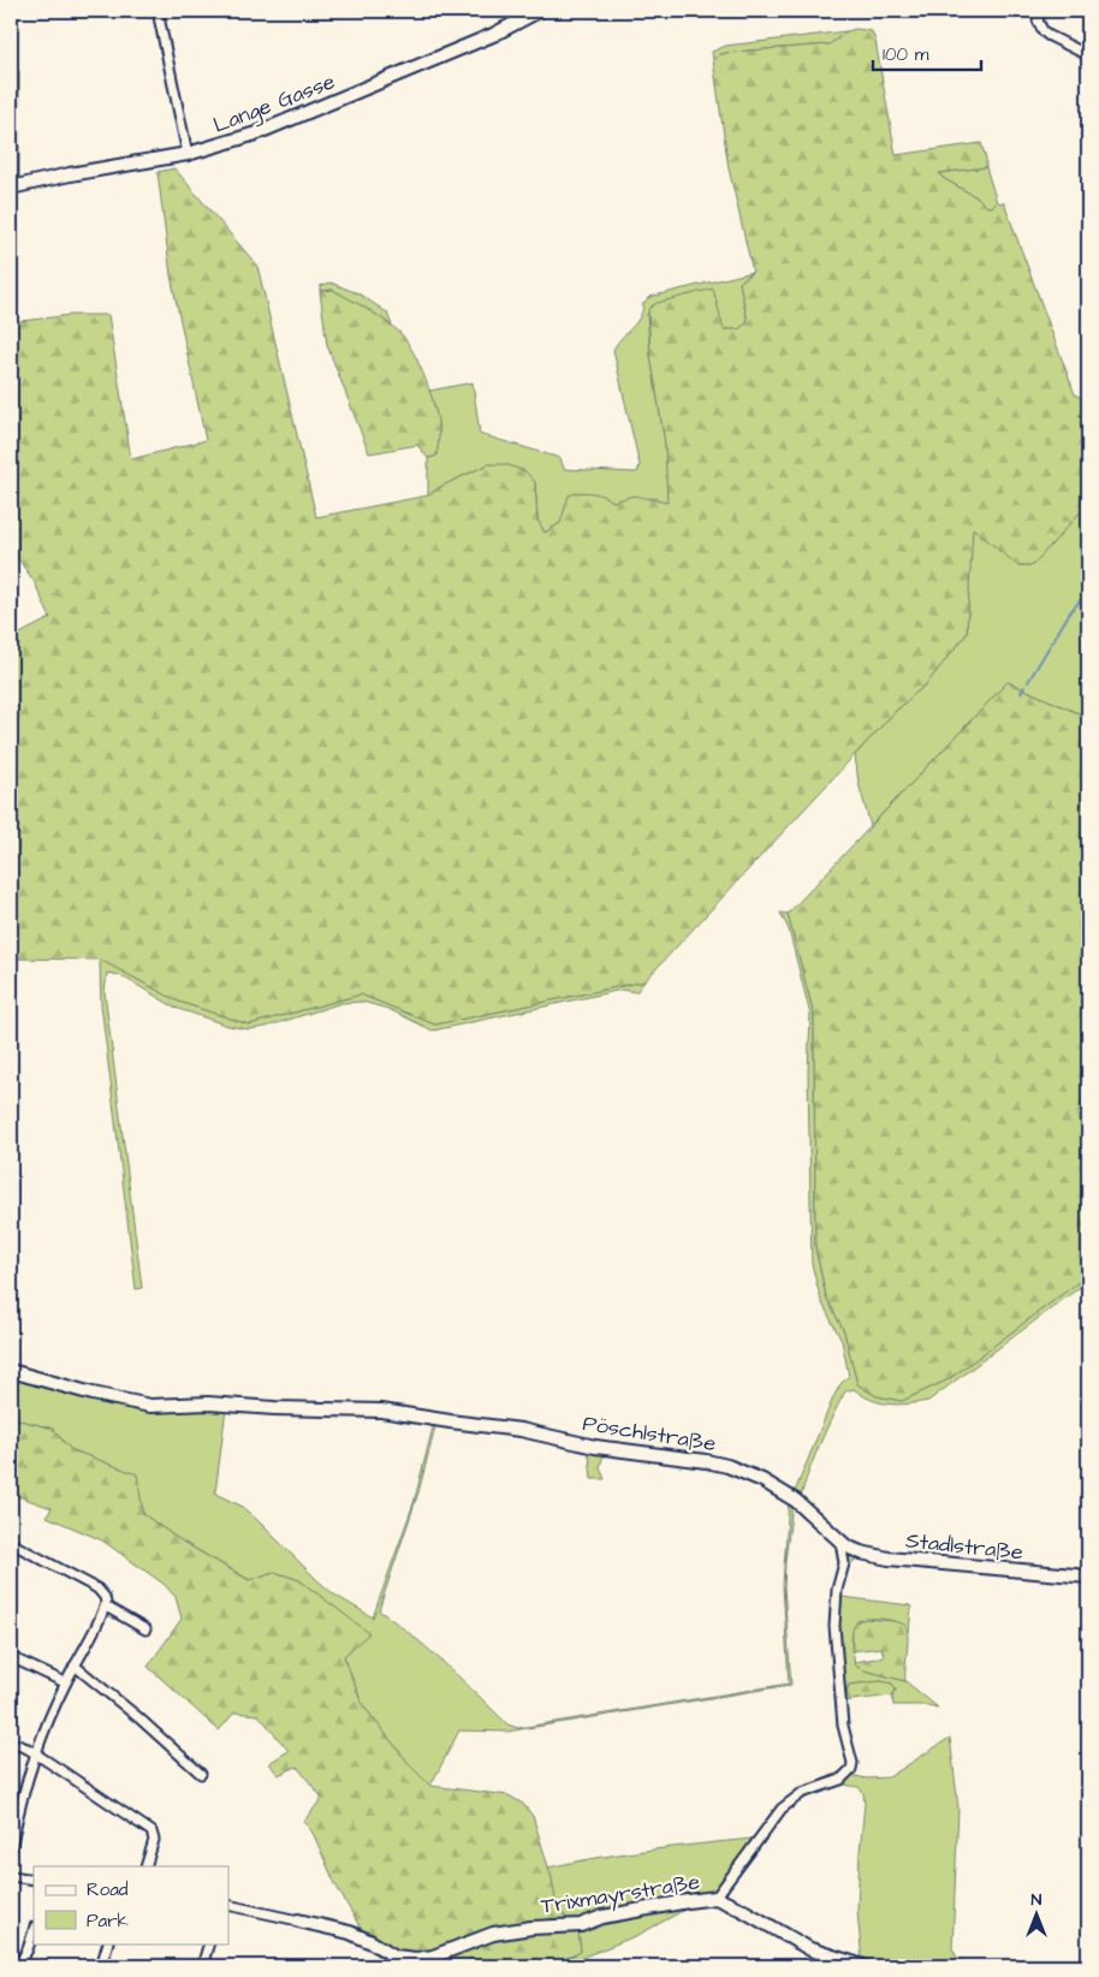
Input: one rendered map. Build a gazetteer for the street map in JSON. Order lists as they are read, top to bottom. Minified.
{"streets":{"street":["Lange Gasse","Pöschlstraße","Stadlstraße","Trixmayrstraße"]},"crossings":[["Pöschlstraße","Stadlstraße"]],"legend":["Road","Park"],"scale_bar":"100 m","north":"top"}
